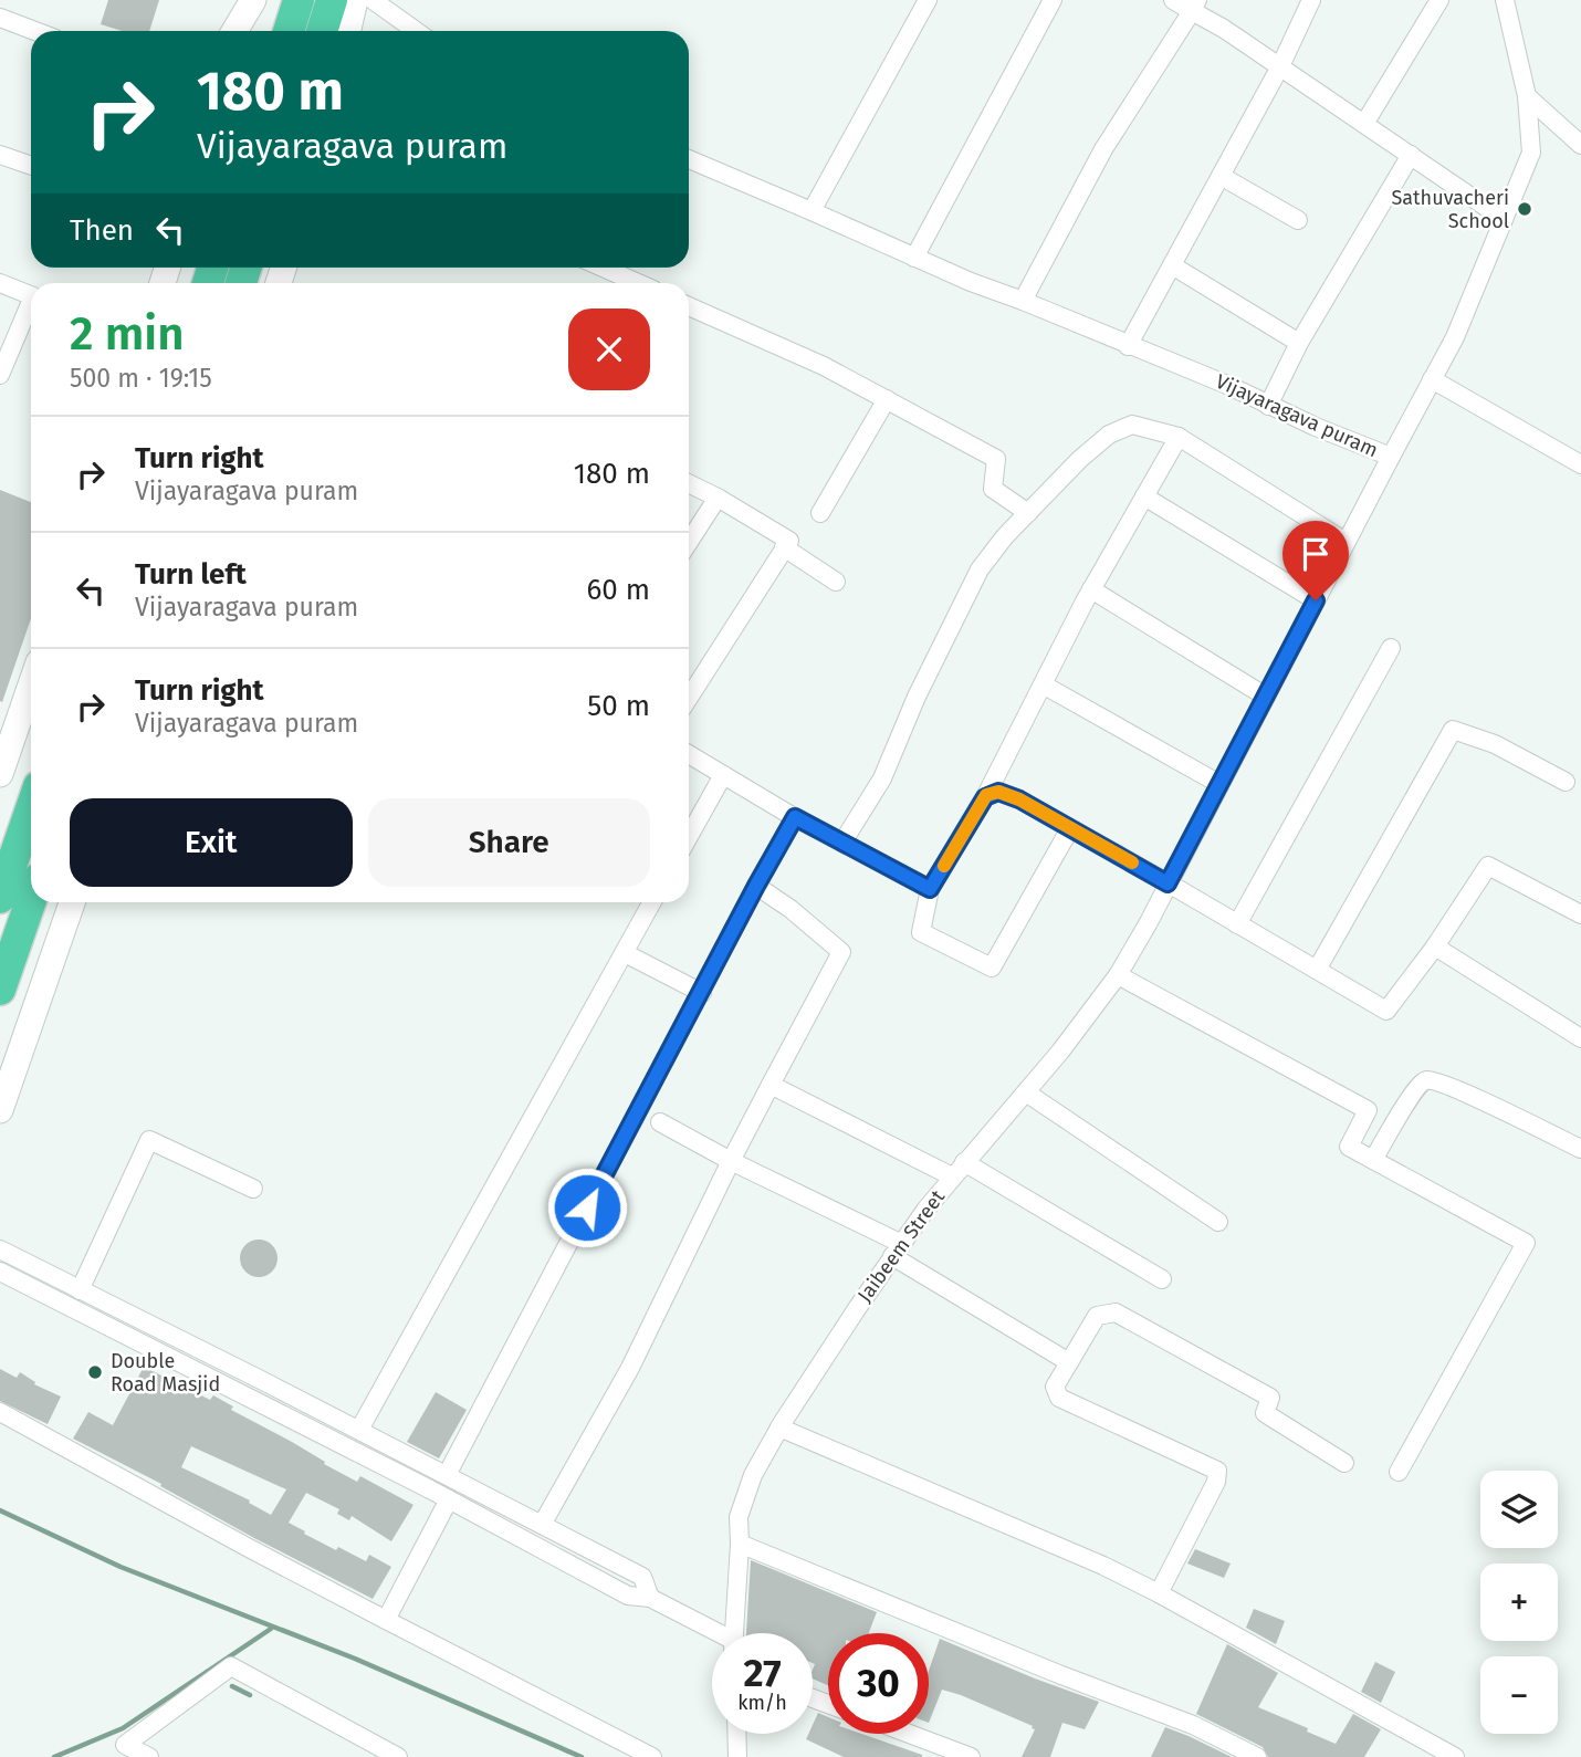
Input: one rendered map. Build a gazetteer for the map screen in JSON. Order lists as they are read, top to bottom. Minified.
{"streets":{"street":["Vijayaragava puram","Jaibeem Street"]},"crossings":[["Vijayaragava puram","Jaibeem Street"]],"places":["Sathuvacheri School","Double Road Masjid"],"page":{"turn":["180 m","Vijayaragava puram"],"then":"Then","heading":["2 min","500 m · 19:15"],"list":[{"name":"Turn right","note":"Vijayaragava puram","value":"180 m"},{"name":"Turn left","note":"Vijayaragava puram","value":"60 m"},{"name":"Turn right","note":"Vijayaragava puram","value":"50 m"}],"buttons":["Exit","Share"],"map_buttons":["+","−"],"speed":"27 km/h","limit":"30"}}
